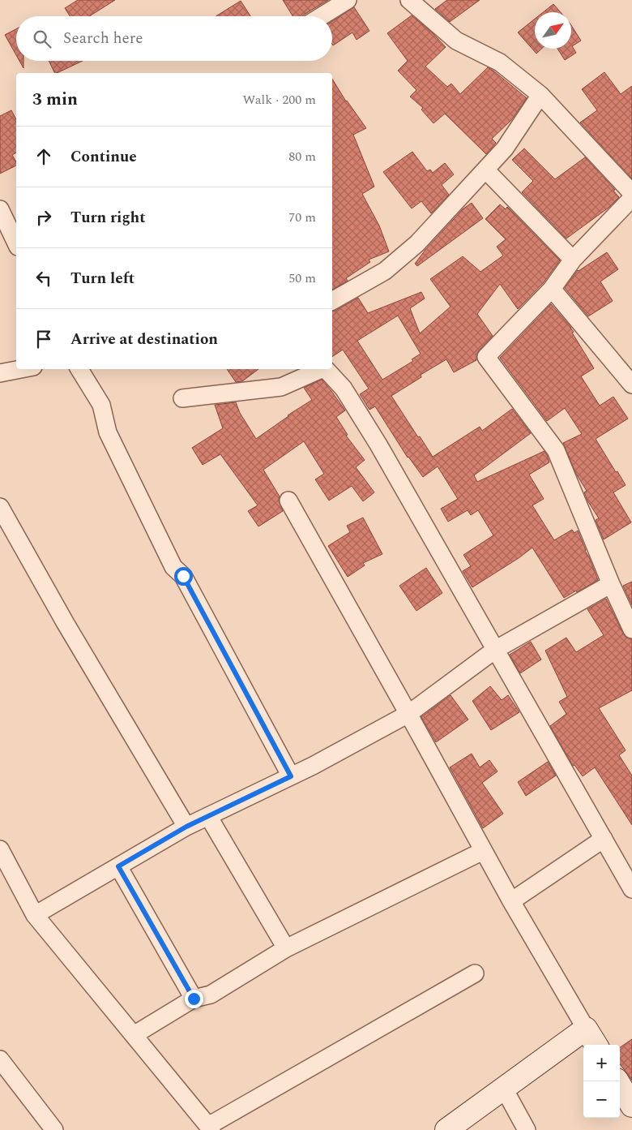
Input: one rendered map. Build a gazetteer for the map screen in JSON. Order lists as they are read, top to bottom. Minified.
{"north":"top right","page":{"search":"Search here","heading":["3 min","Walk · 200 m"],"list":[["Continue","80 m"],["Turn right","70 m"],["Turn left","50 m"],"Arrive at destination"],"map_buttons":["+","−"]}}
